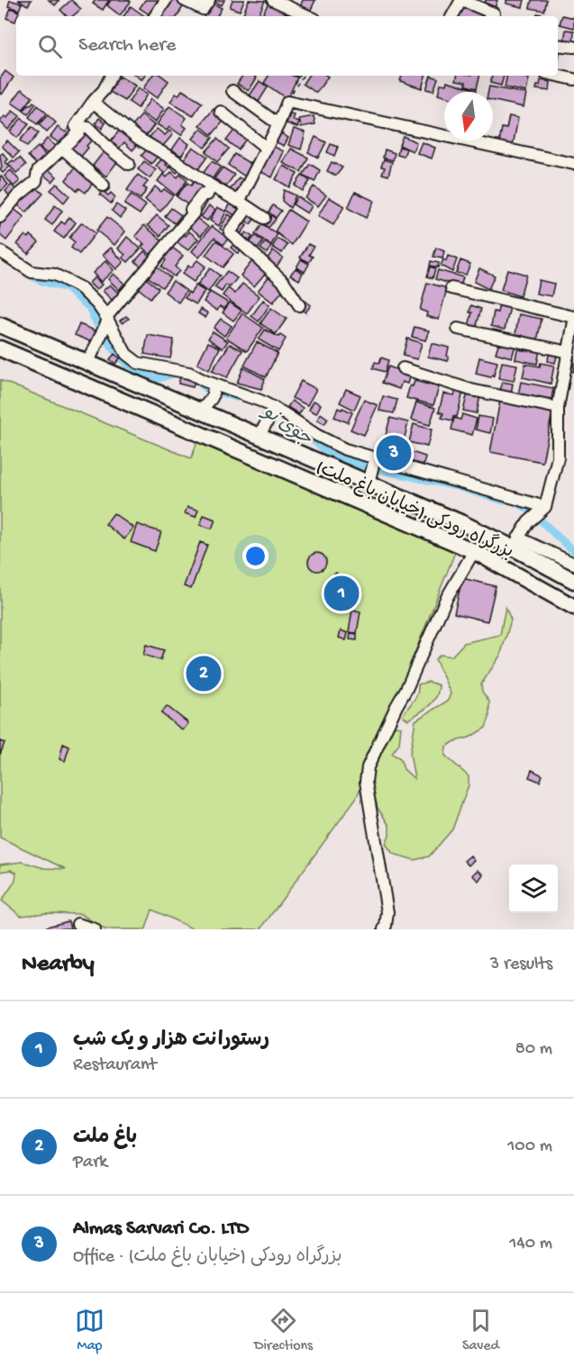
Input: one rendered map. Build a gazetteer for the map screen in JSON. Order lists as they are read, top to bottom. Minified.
{"streets":{"highway":["بزرگراه رودکی (خیابان باغ ملت)"]},"water":["جوی نو"],"north":"bottom","page":{"search":"Search here","pins":["3","1","2"],"heading":["Nearby","3 results"],"list":[{"mark":"1","name":"رستورانت هزار و یک شب","note":"Restaurant","value":"80 m"},{"mark":"2","name":"باغ ملت","note":"Park","value":"100 m"},{"mark":"3","name":"Almas Sarvari Co. LTD","note":"Office · بزرگراه رودکی (خیابان باغ ملت)","value":"140 m"}],"nav":["Map","Directions","Saved"]}}
